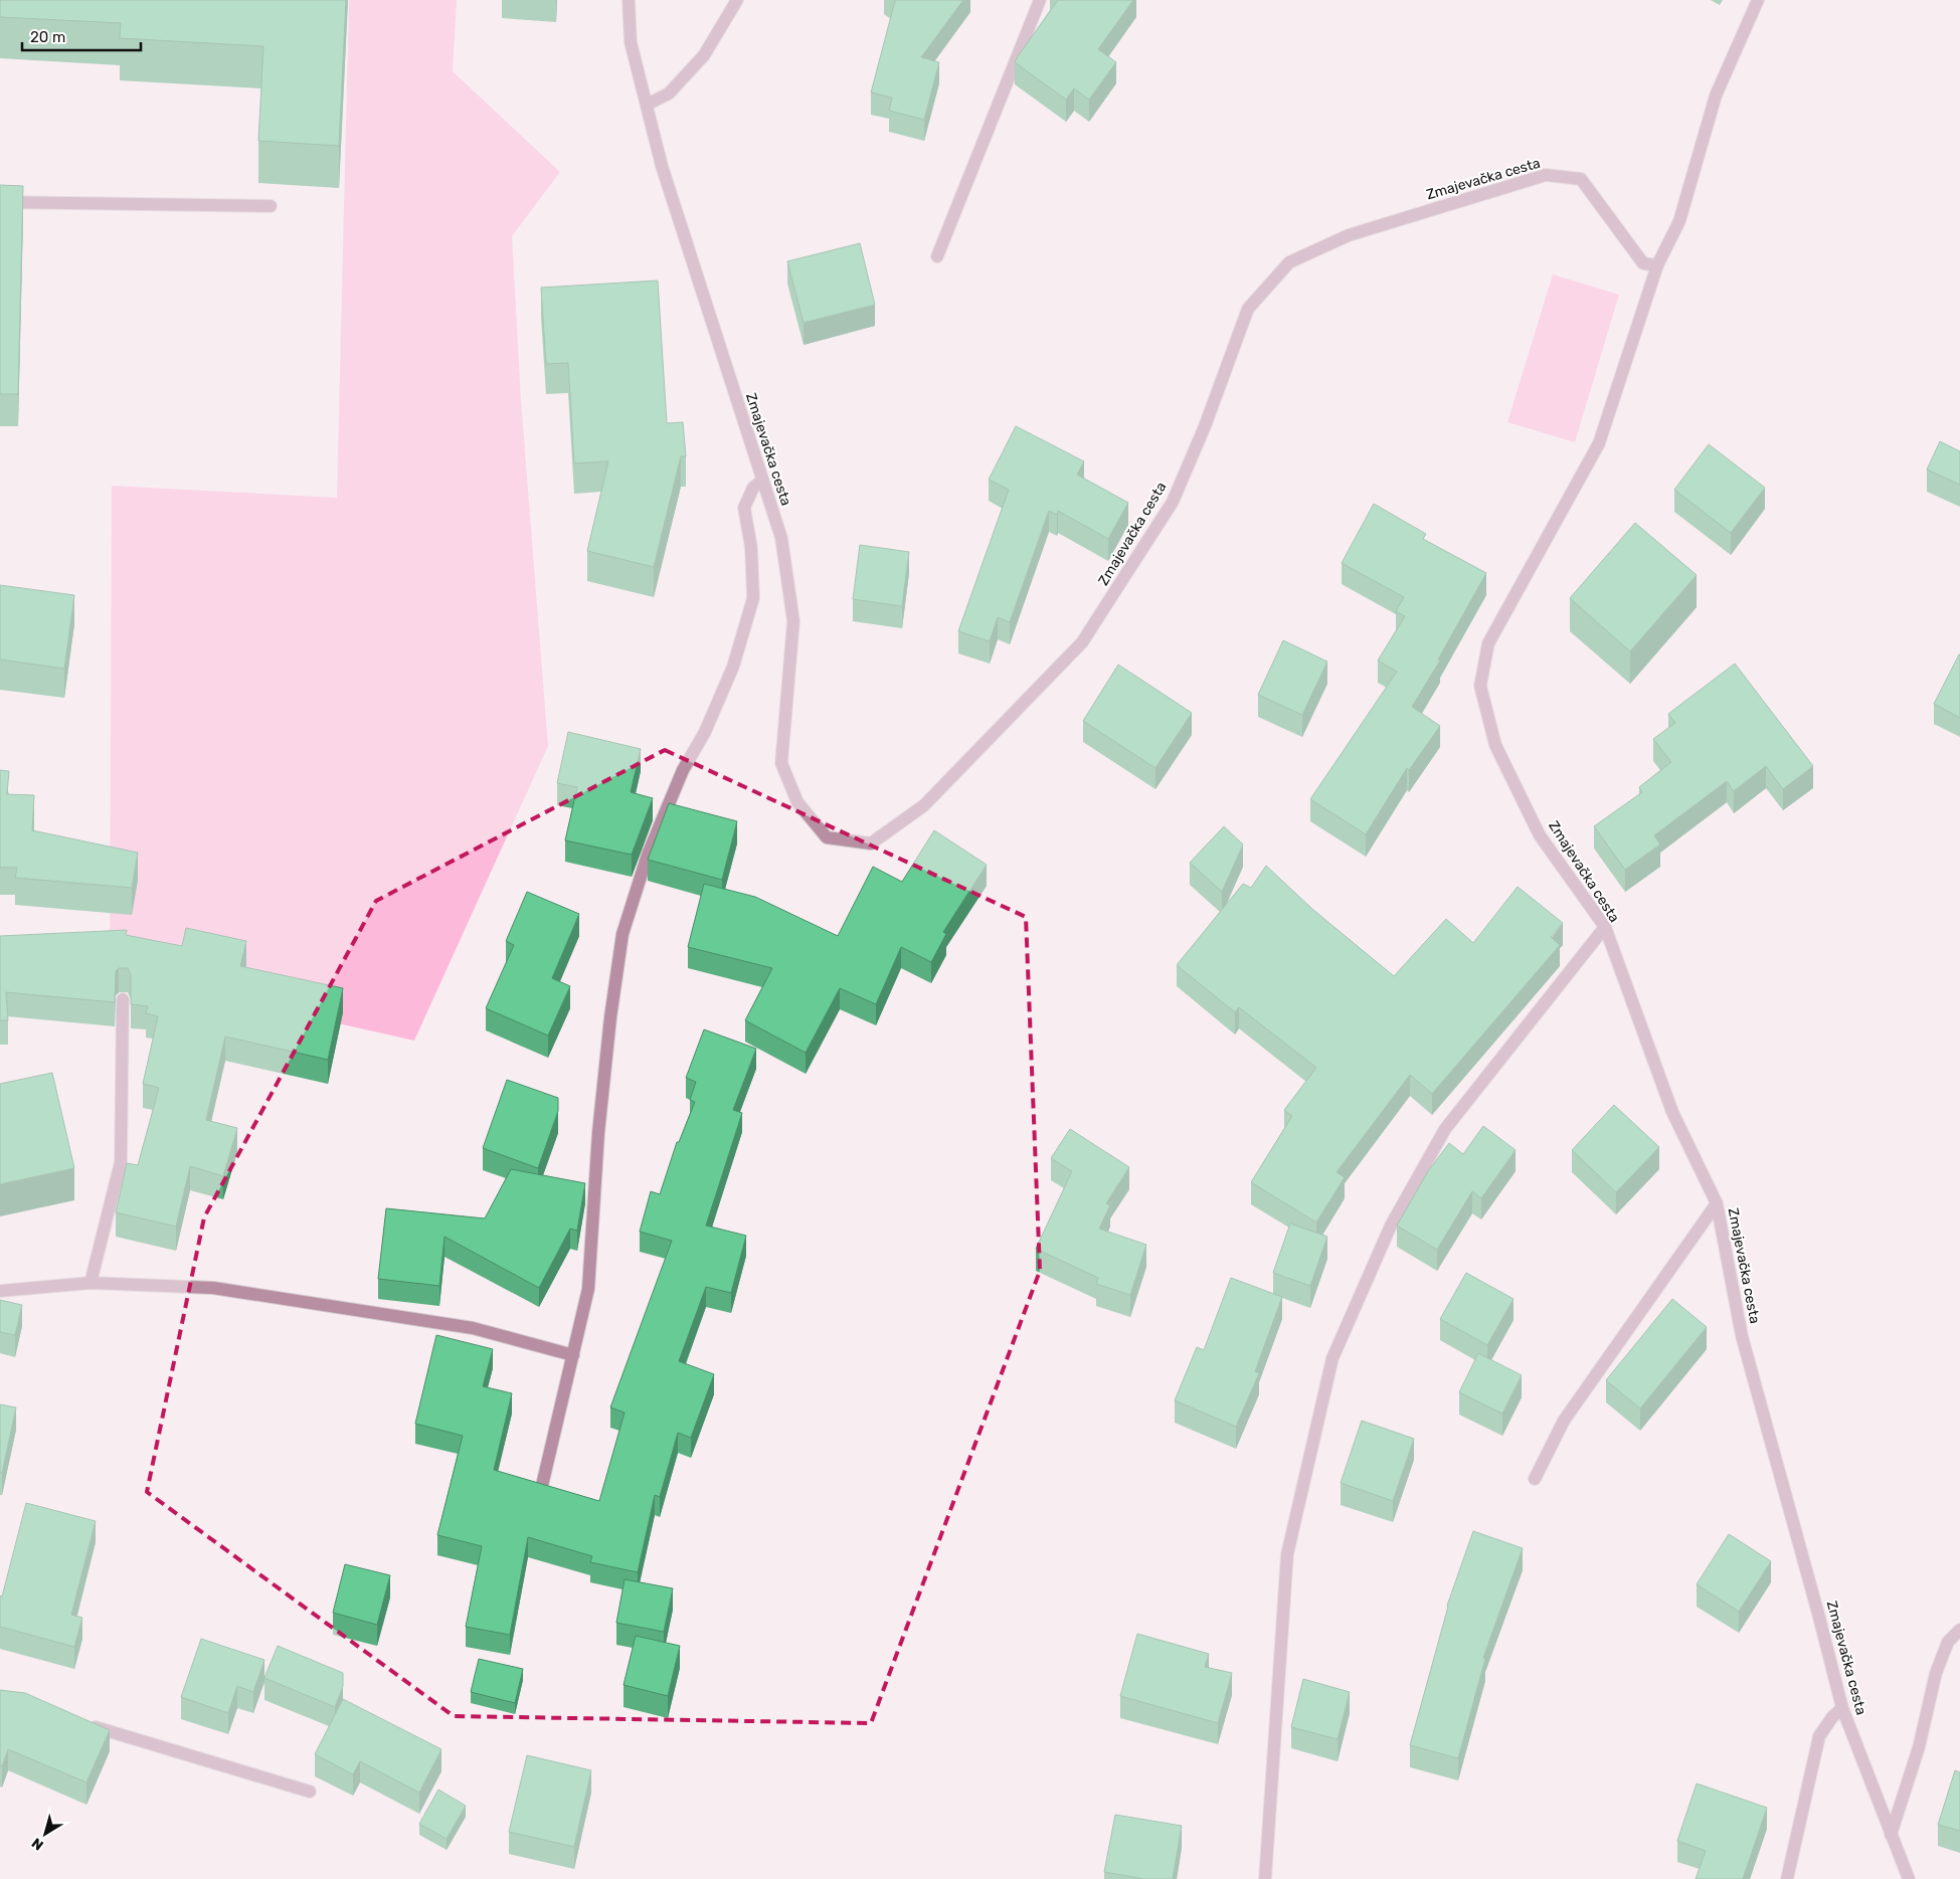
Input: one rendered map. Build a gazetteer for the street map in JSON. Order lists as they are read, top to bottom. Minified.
{"streets":{"street":["Zmajevačka cesta"]},"scale_bar":"20 m","north":"bottom left"}
